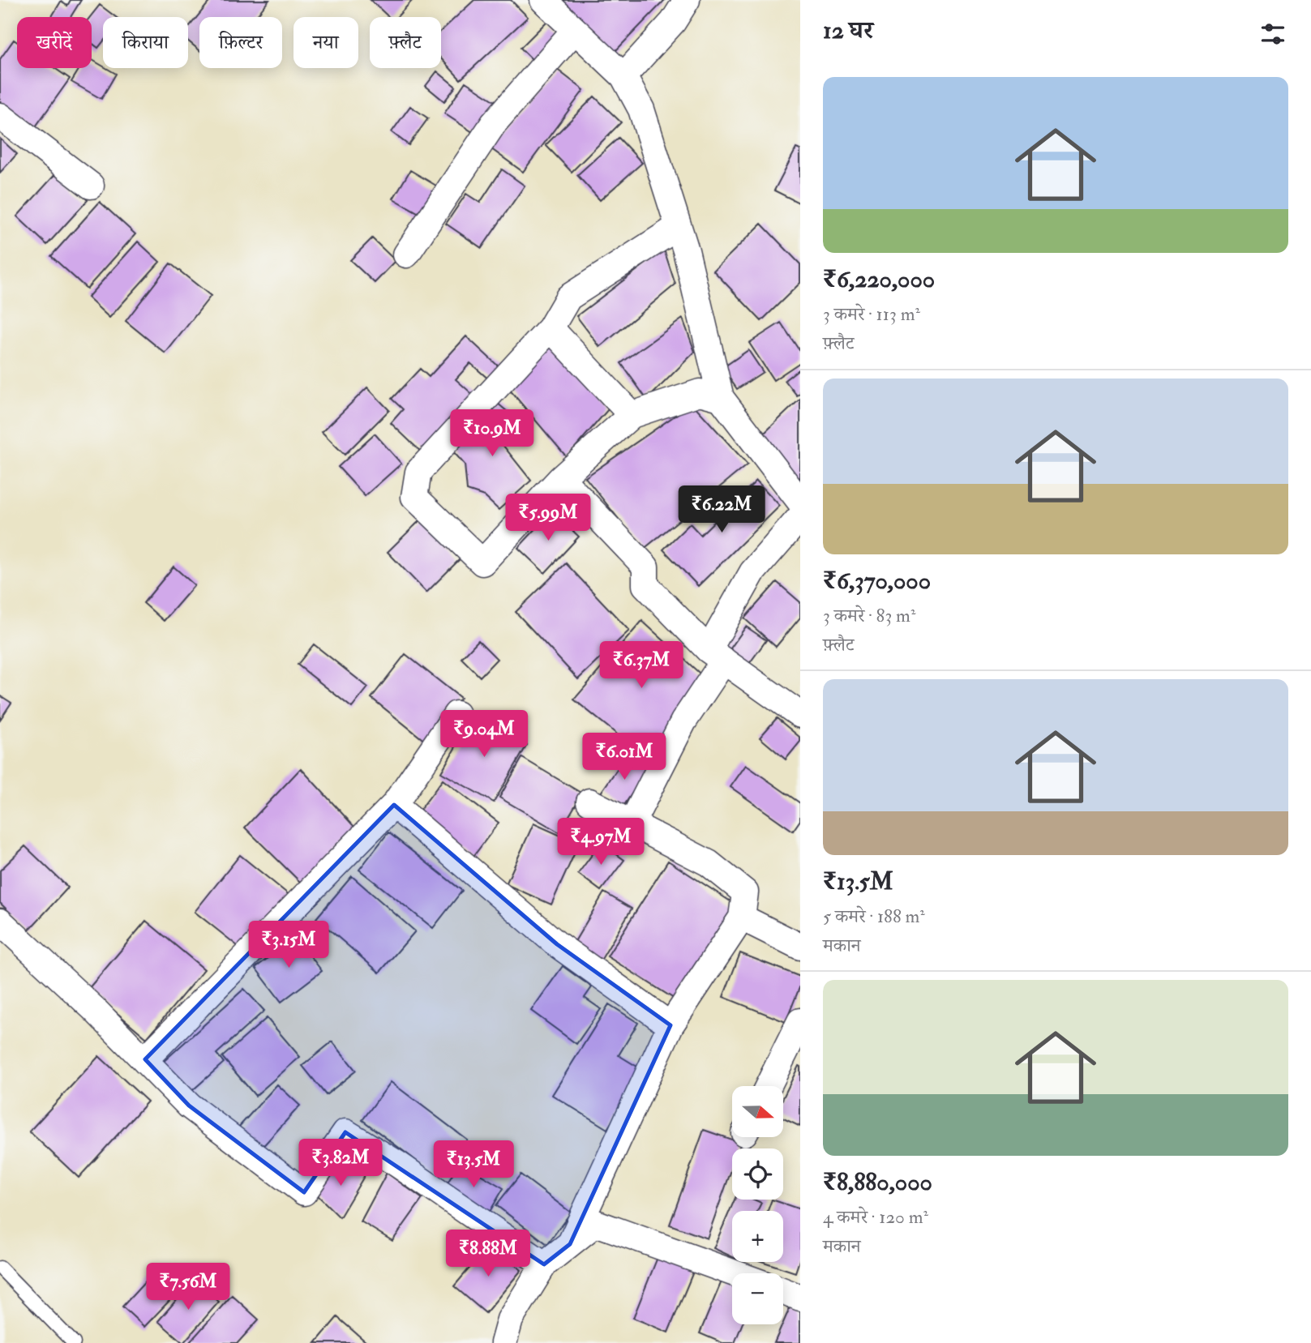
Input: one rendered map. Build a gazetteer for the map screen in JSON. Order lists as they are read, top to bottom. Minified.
{"north":"right","page":{"heading":"12 घर","chip":["खरीदें","किराया","फ़िल्टर","नया","फ़्लैट"],"list":[{"name":"₹6,220,000","note":"3 कमरे · 113 m² · फ़्लैट"},{"name":"₹6,370,000","note":"3 कमरे · 83 m² · फ़्लैट"},{"name":"₹13.5M","note":"5 कमरे · 188 m² · मकान"},{"name":"₹8,880,000","note":"4 कमरे · 120 m² · मकान"}],"price":["₹10.9M","₹6.22M","₹5.99M","₹6.37M","₹9.04M","₹6.01M","₹4.97M","₹3.15M","₹3.82M","₹13.5M","₹8.88M","₹7.56M"],"map_buttons":["+","−"]}}
